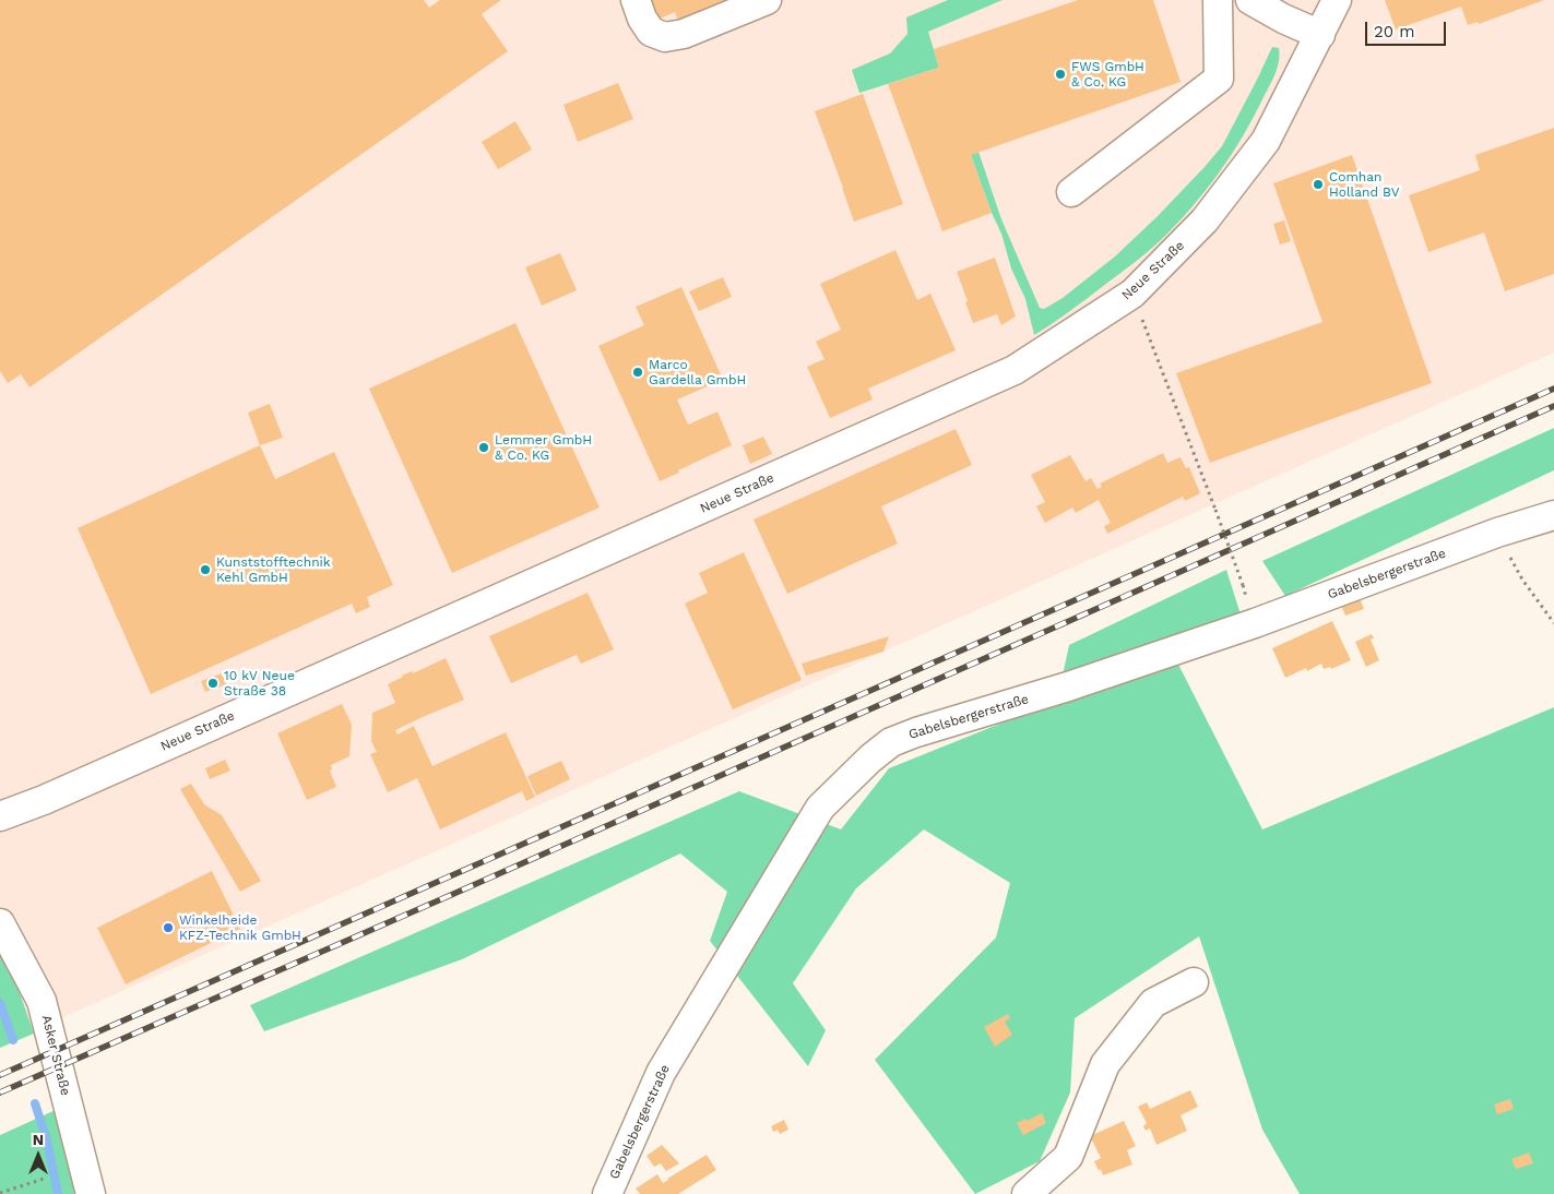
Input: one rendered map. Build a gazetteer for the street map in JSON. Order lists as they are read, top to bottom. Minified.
{"streets":{"street":["Neue Straße","Gabelsbergerstraße","Asker Straße"]},"places":["FWS GmbH & Co. KG","Comhan Holland BV","Marco Gardella GmbH","Lemmer GmbH & Co. KG","Kunststofftechnik Kehl GmbH","10 kV Neue Straße 38","Winkelheide KFZ-Technik GmbH"],"scale_bar":"20 m","north":"top"}
